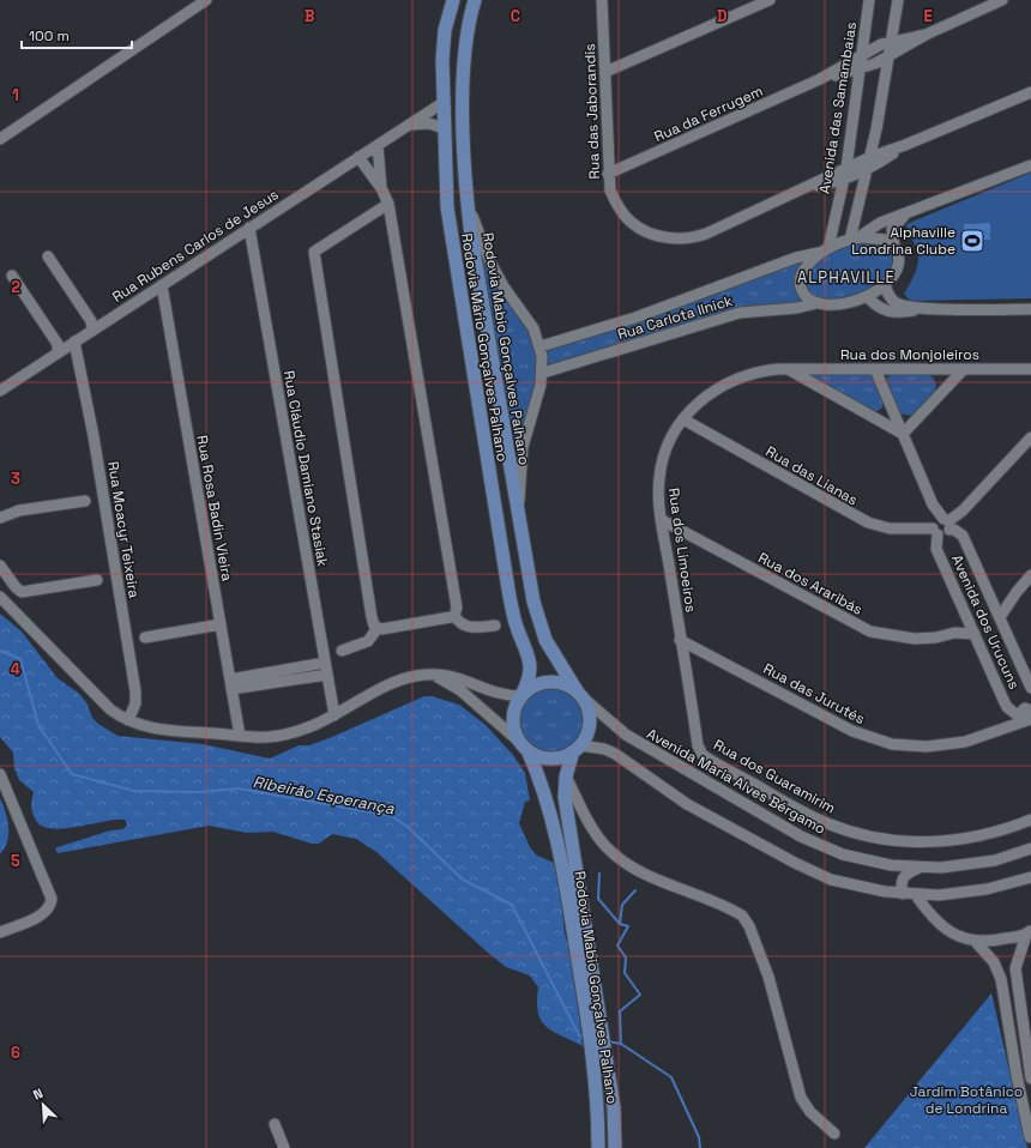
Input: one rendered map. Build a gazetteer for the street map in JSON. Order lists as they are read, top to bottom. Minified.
{"streets":{"main road":["Rodovia Mário Gonçalves Palhano","Rodovia Mabio Gonçalves Palhano"],"street":["Avenida das Samambaias","Rua das Jaborandis","Rua da Ferrugem","Rua Rubens Carlos de Jesus","Rua Carlota Ilnick","Rua dos Monjoleiros","Rua Cláudio Damiano Stasiak","Rua das Lianas","Rua Rosa Badin Vieira","Rua Moacyr Teixeira","Rua dos Limoeiros","Rua dos Araribás","Avenida dos Urucuns","Rua das Jurutés","Rua dos Guaramirim","Avenida Maria Alves Bérgamo"]},"crossings":[["Avenida das Samambaias","Rua da Ferrugem"],["Avenida das Samambaias","Rua Carlota Ilnick"],["Rua das Jaborandis","Rua da Ferrugem"],["Rua Rubens Carlos de Jesus","Rodovia Mário Gonçalves Palhano"],["Rua Rubens Carlos de Jesus","Rua Cláudio Damiano Stasiak"],["Rua Rubens Carlos de Jesus","Rua Rosa Badin Vieira"],["Rua Rubens Carlos de Jesus","Rua Moacyr Teixeira"],["Rodovia Mário Gonçalves Palhano","Rodovia Mabio Gonçalves Palhano"],["Rodovia Mário Gonçalves Palhano","Avenida Maria Alves Bérgamo"],["Rodovia Mabio Gonçalves Palhano","Avenida Maria Alves Bérgamo"],["Rua dos Monjoleiros","Rua dos Limoeiros"],["Rua dos Monjoleiros","Avenida dos Urucuns"],["Rua das Lianas","Rua dos Limoeiros"],["Rua das Lianas","Avenida dos Urucuns"],["Rua dos Limoeiros","Rua dos Araribás"],["Rua dos Limoeiros","Rua das Jurutés"],["Rua dos Limoeiros","Rua dos Guaramirim"],["Rua dos Araribás","Avenida dos Urucuns"],["Avenida dos Urucuns","Rua das Jurutés"]],"districts":["ALPHAVILLE"],"water":["Ribeirão Esperança"],"parks":["Jardim Botânico de Londrina"],"places":{"sports":["Alphaville Londrina Clube"]},"scale_bar":"100 m","north":"top left","grid":{"columns":["B","C","D","E"],"rows":["1","2","3","4","5","6"]}}
